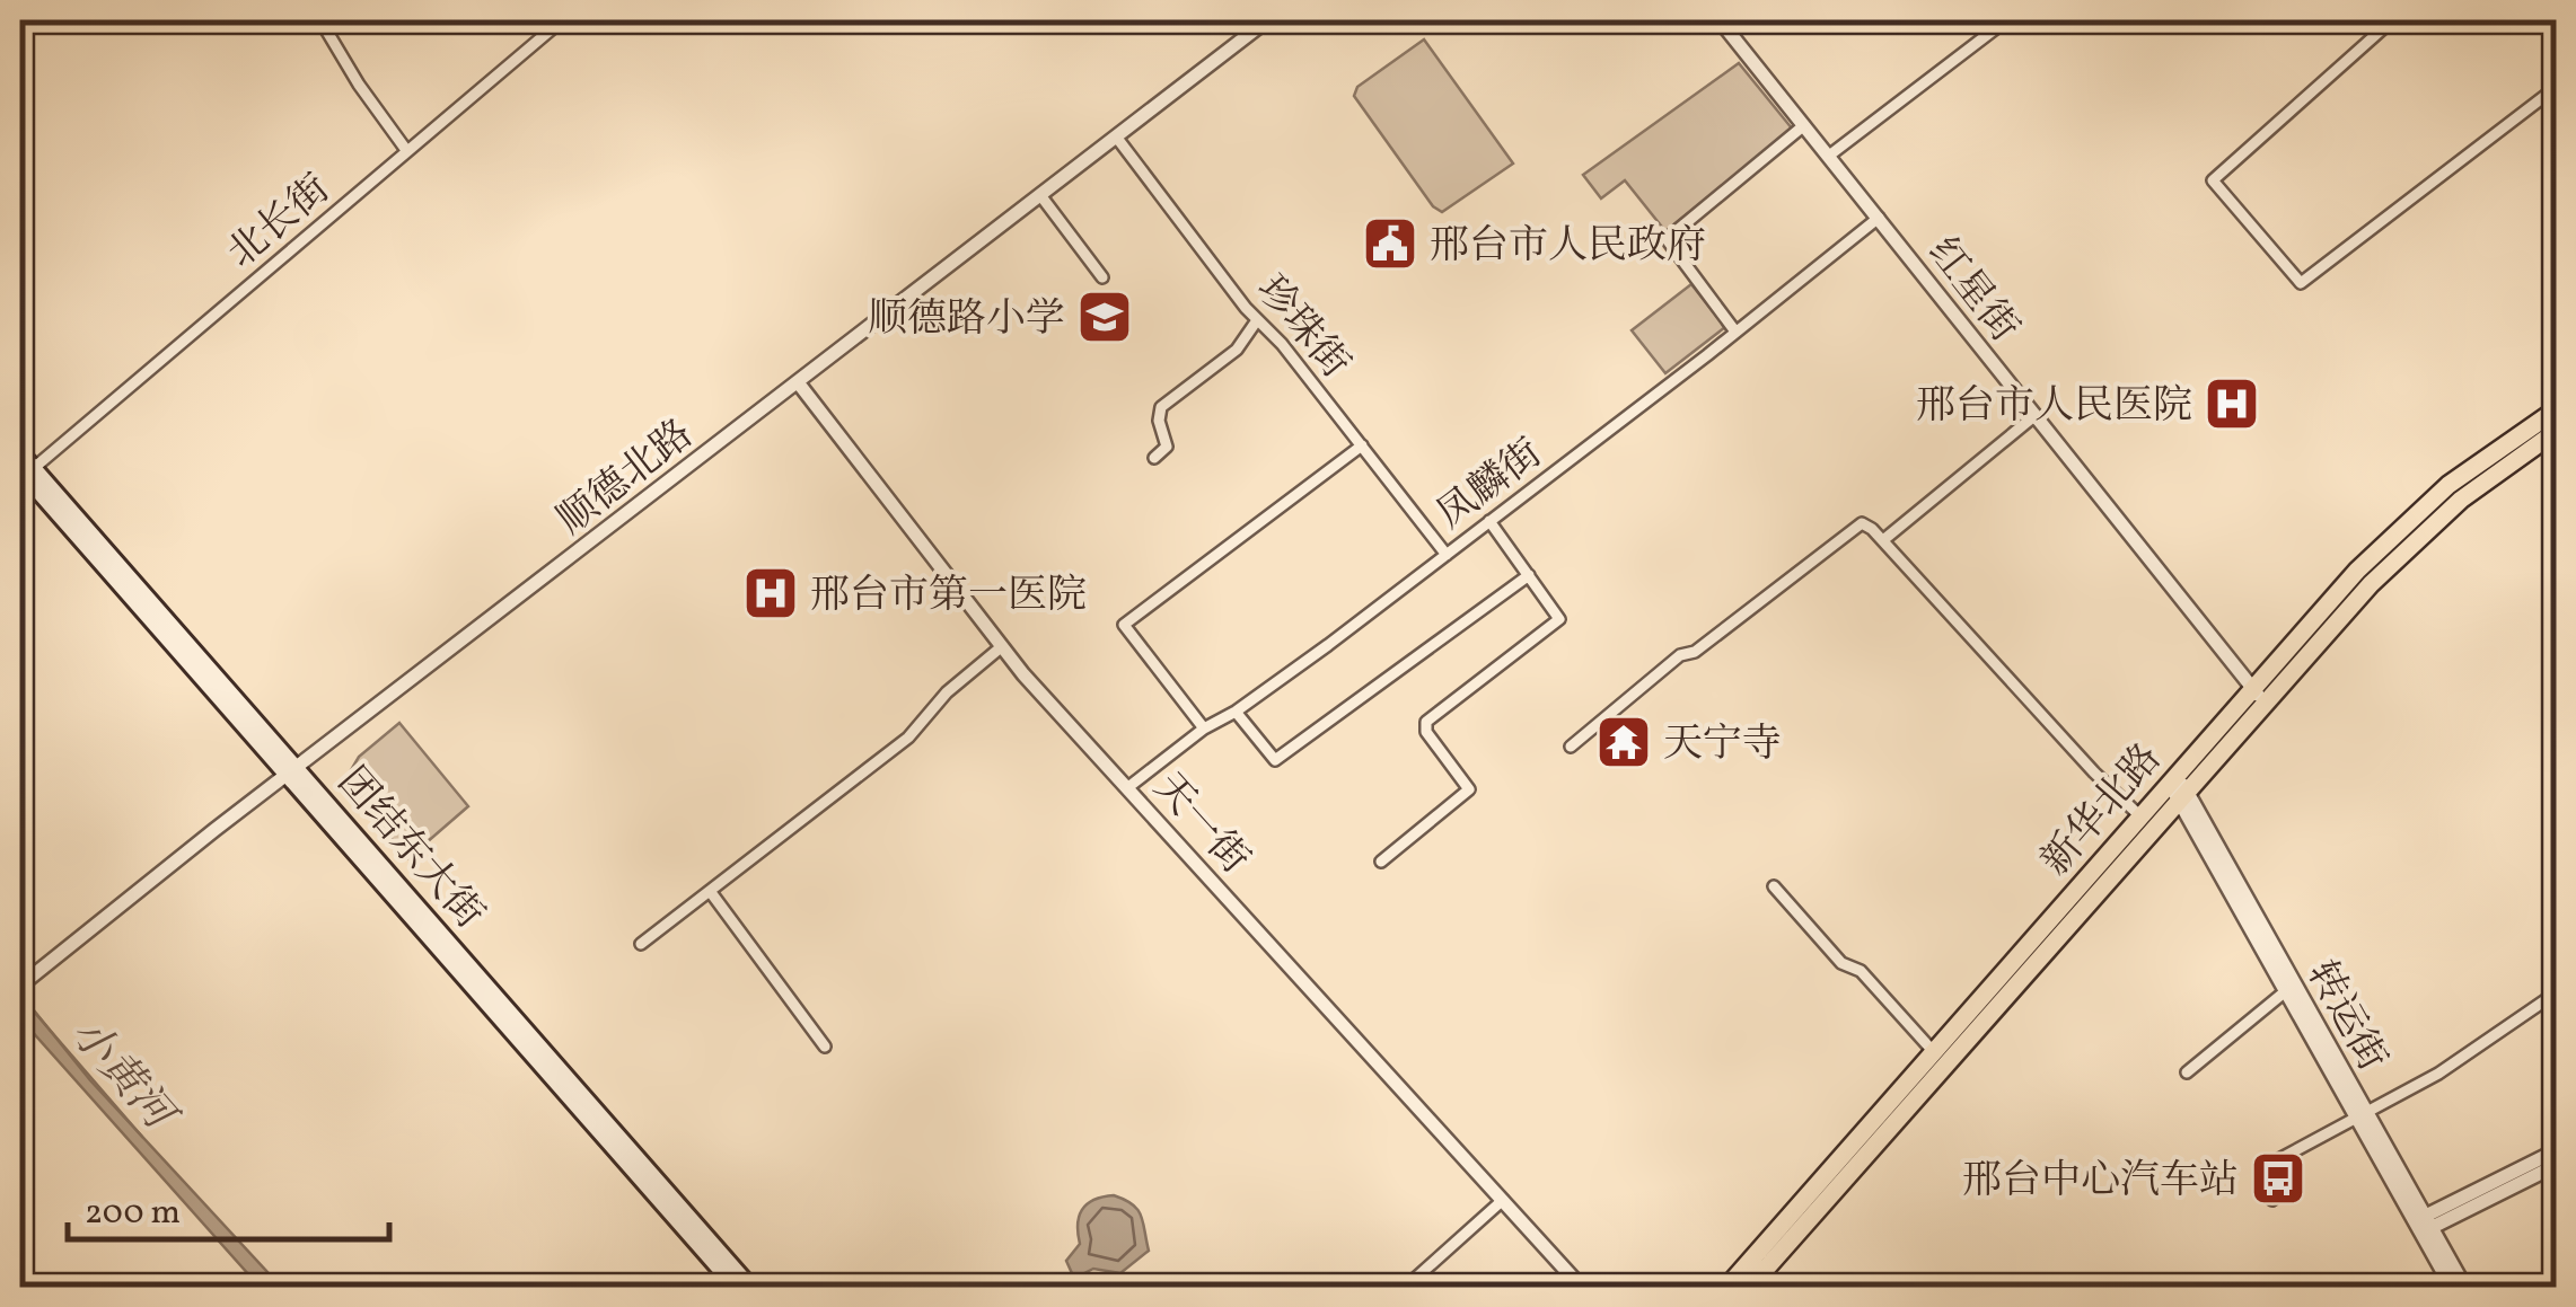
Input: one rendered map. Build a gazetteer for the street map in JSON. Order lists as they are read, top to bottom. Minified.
{"streets":{"main road":["新华北路","团结东大街"],"street":["北长街","红星街","珍珠街","顺德北路","凤麟街","天一街","转运街"]},"crossings":[["北长街","团结东大街"],["红星街","凤麟街"],["红星街","新华北路"],["珍珠街","顺德北路"],["珍珠街","凤麟街"],["顺德北路","天一街"],["顺德北路","团结东大街"],["凤麟街","天一街"],["新华北路","转运街"]],"water":["小黄河"],"places":{"public building":["邢台市人民政府"],"school or university":["顺德路小学"],"hospital":["邢台市人民医院","邢台市第一医院"],"temple":["天宁寺"],"bus stop":["邢台中心汽车站"]},"scale_bar":"200 m"}
